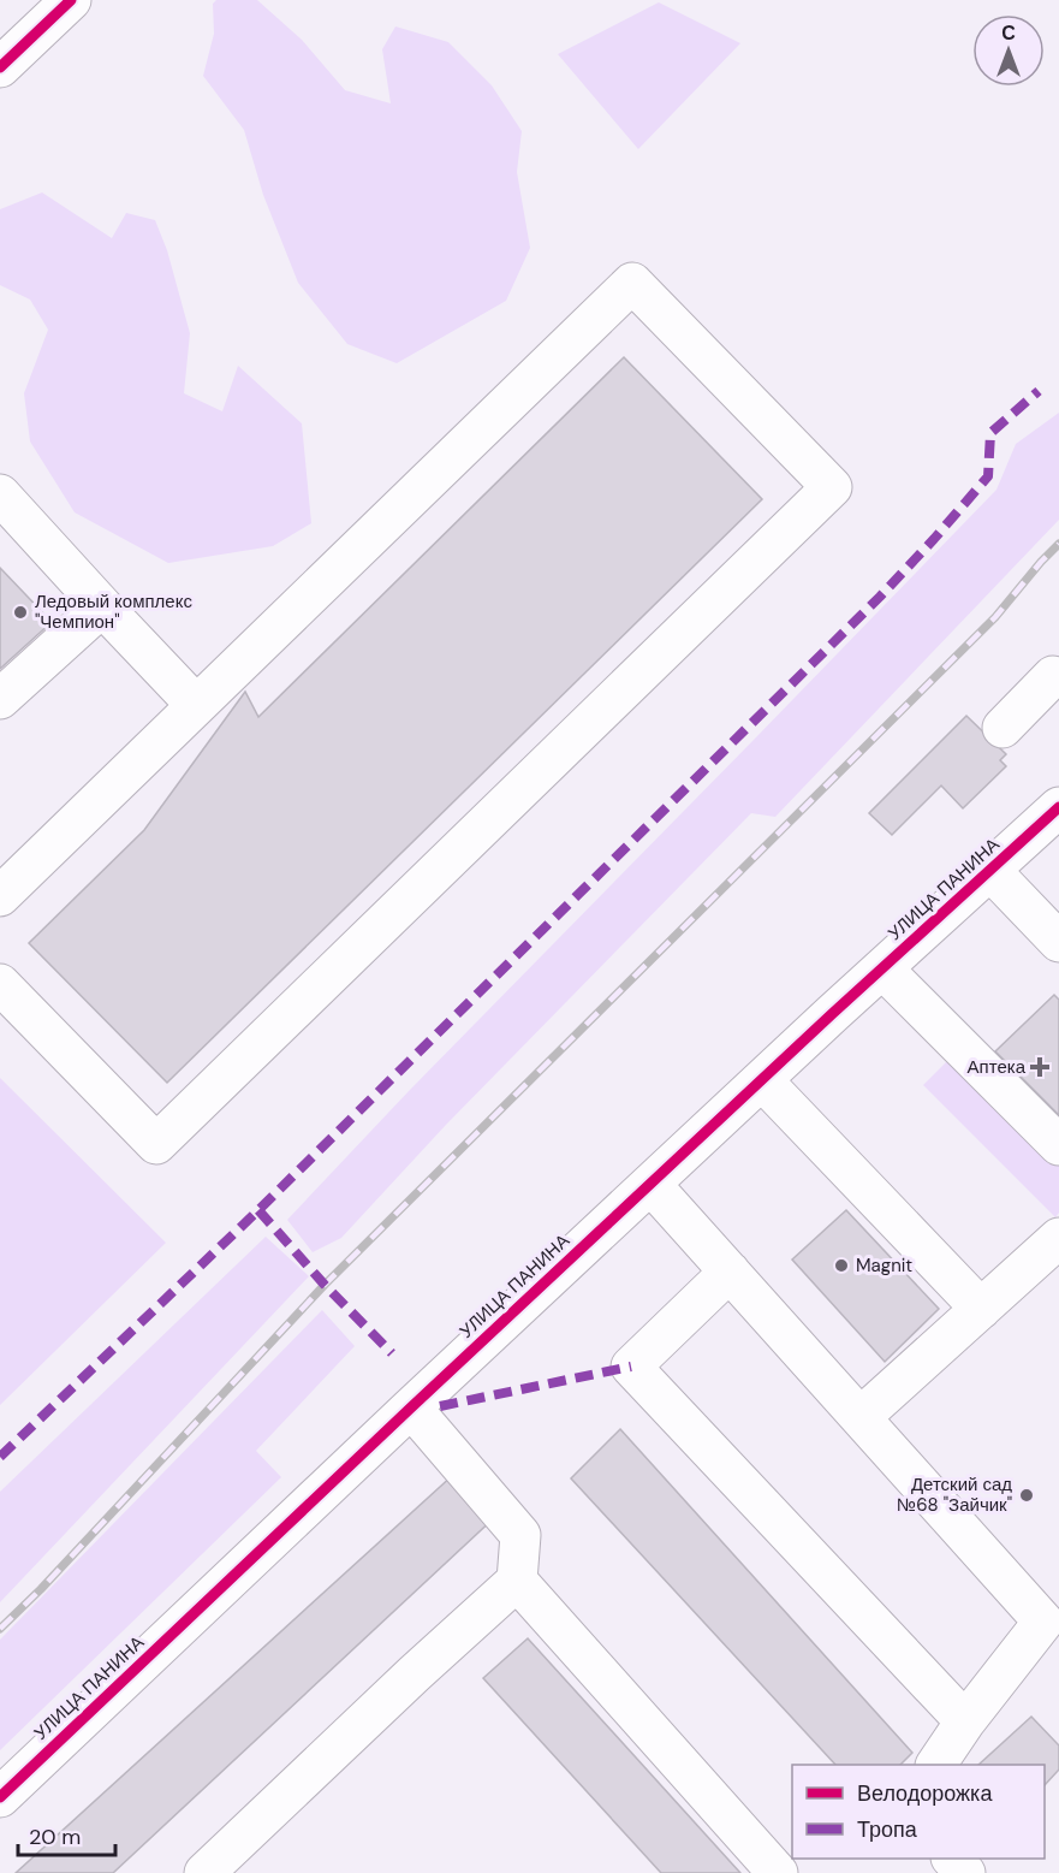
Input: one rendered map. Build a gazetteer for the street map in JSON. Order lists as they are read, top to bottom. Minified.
{"streets":{"street":["УЛИЦА ПАНИНА"]},"places":{"other":["Ледовый комплекс \"Чемпион\"","Magnit","Детский сад №68 \"Зайчик\""],"health":["Аптека"]},"legend":["Велодорожка","Тропа"],"scale_bar":"20 m","north":"top"}
